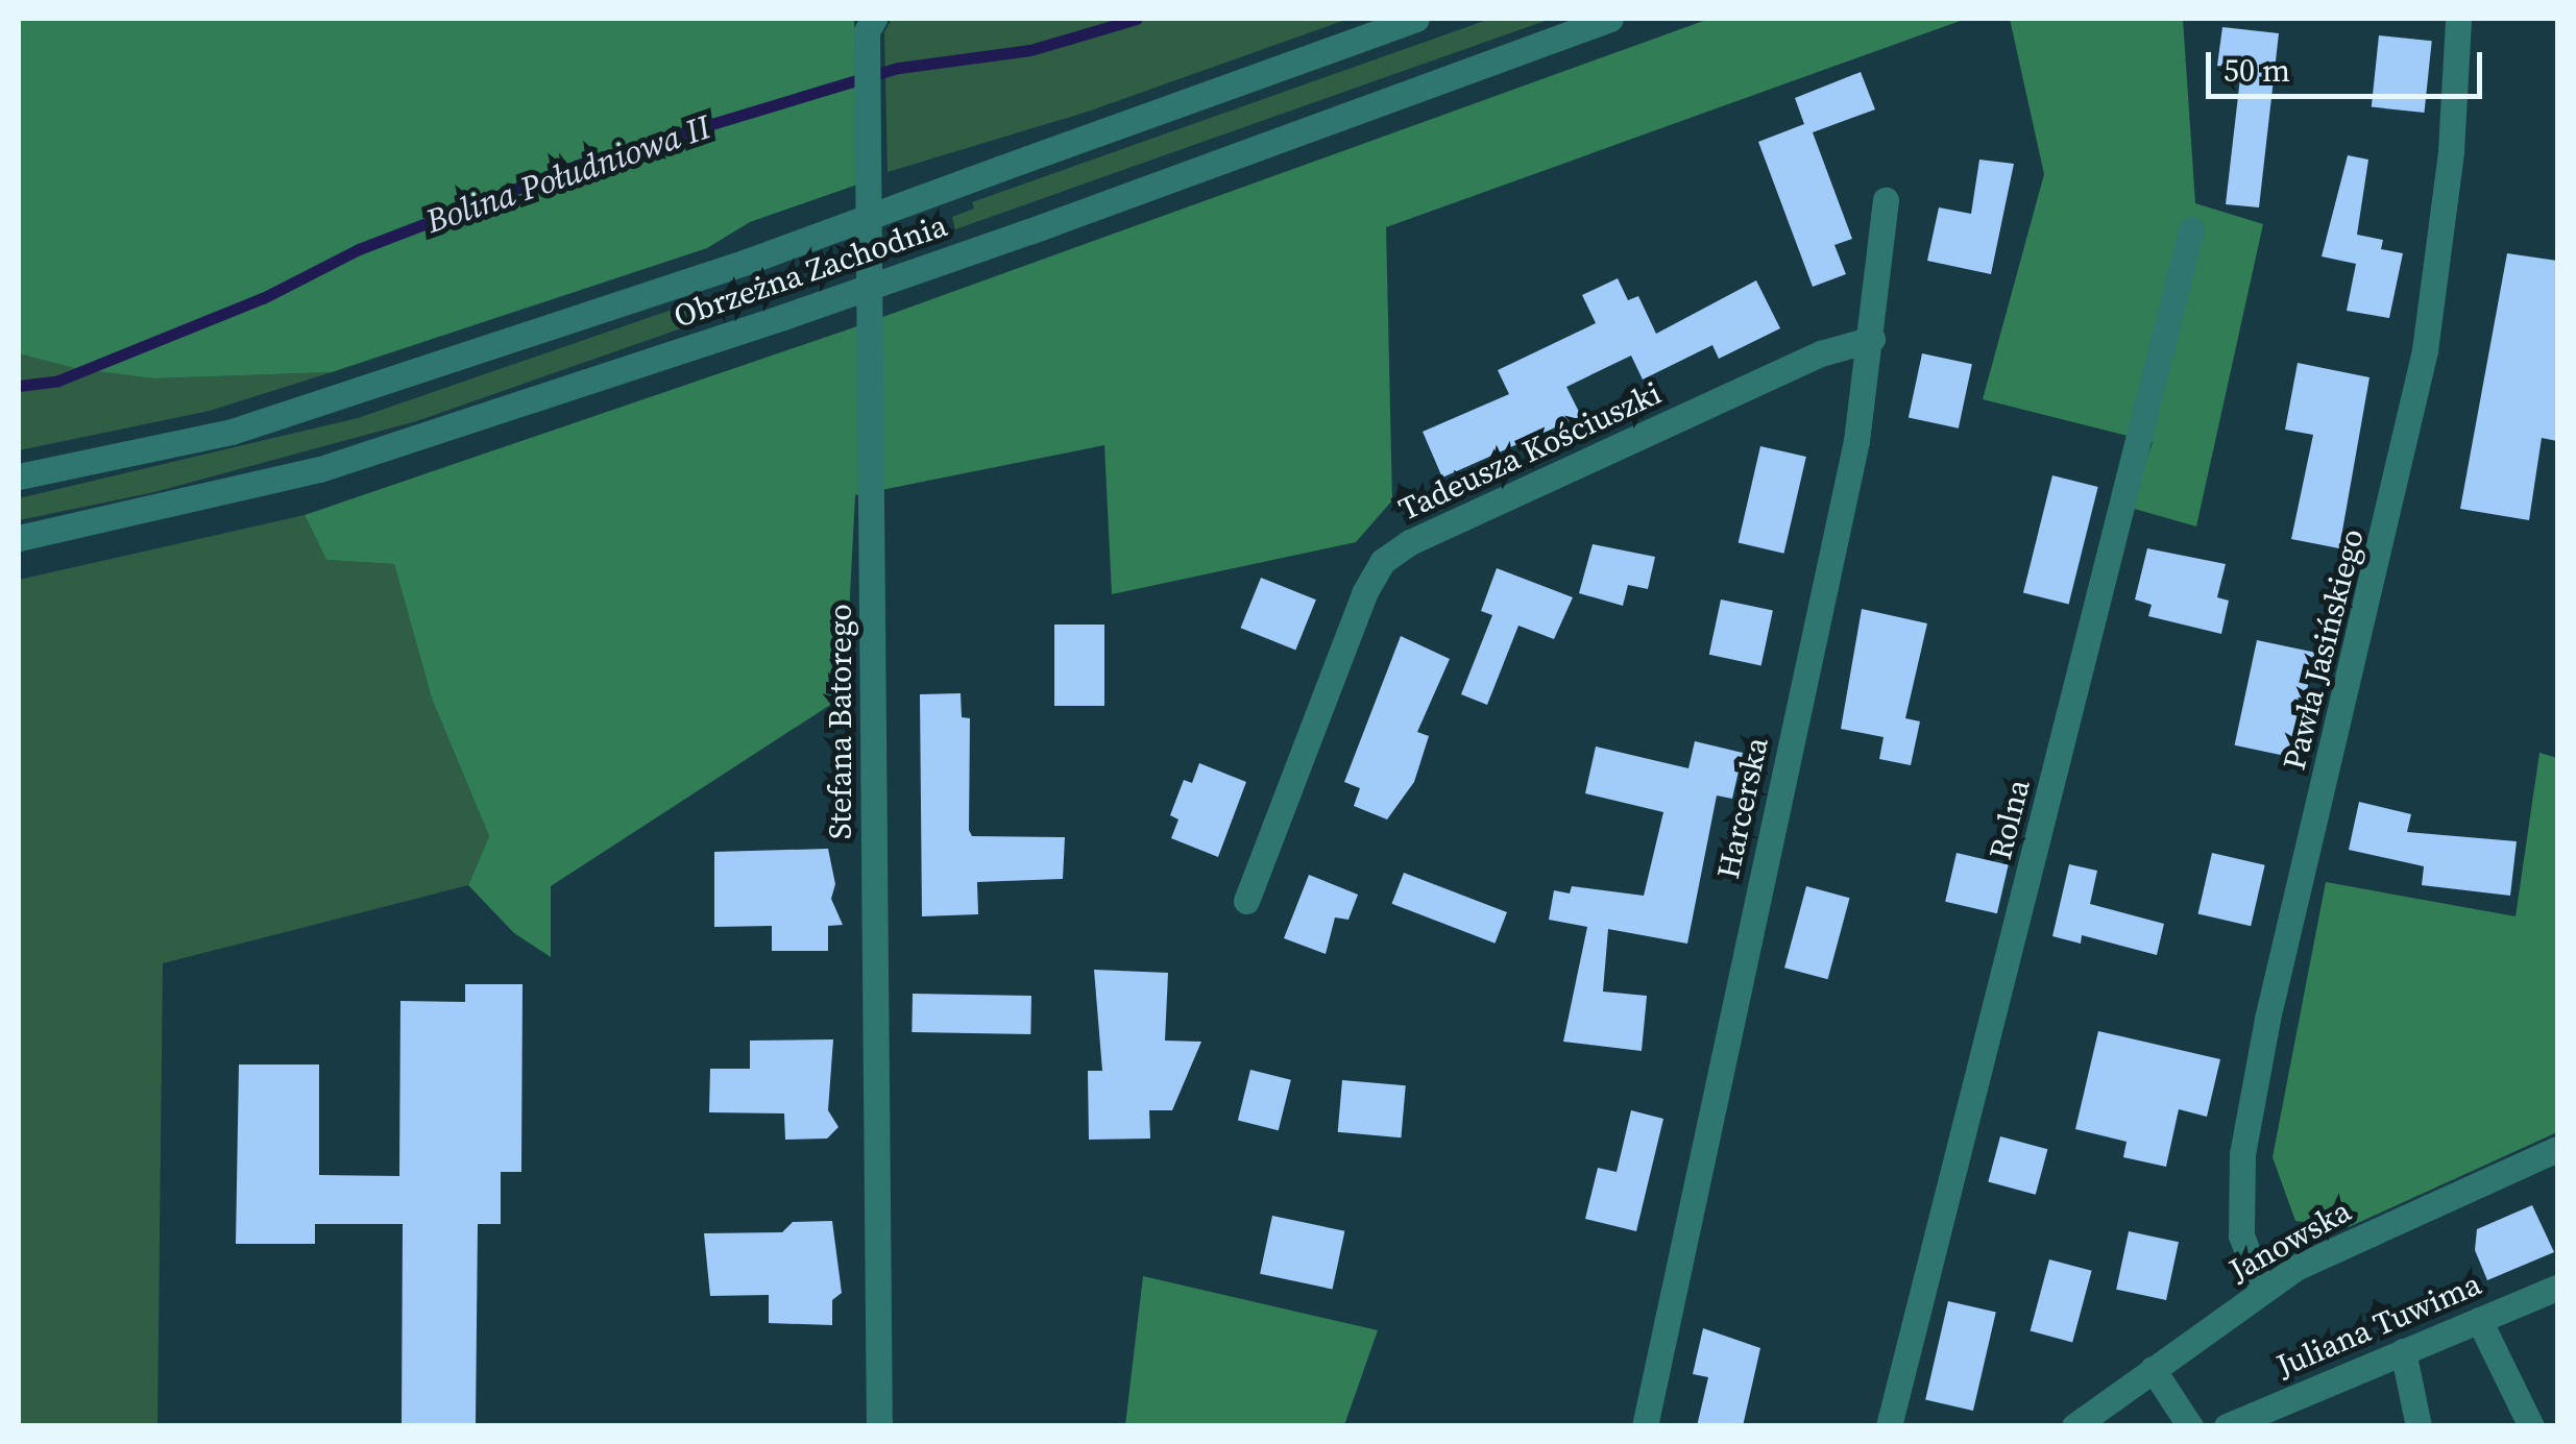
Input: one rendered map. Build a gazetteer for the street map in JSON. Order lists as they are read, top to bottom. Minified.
{"streets":{"street":["Obrzeżna Zachodnia","Tadeusza Kościuszki","Pawła Jasińskiego","Stefana Batorego","Harcerska","Rolna","Janowska","Juliana Tuwima"]},"crossings":[["Tadeusza Kościuszki","Harcerska"],["Pawła Jasińskiego","Janowska"]],"water":["Bolina Południowa II"],"scale_bar":"50 m"}
